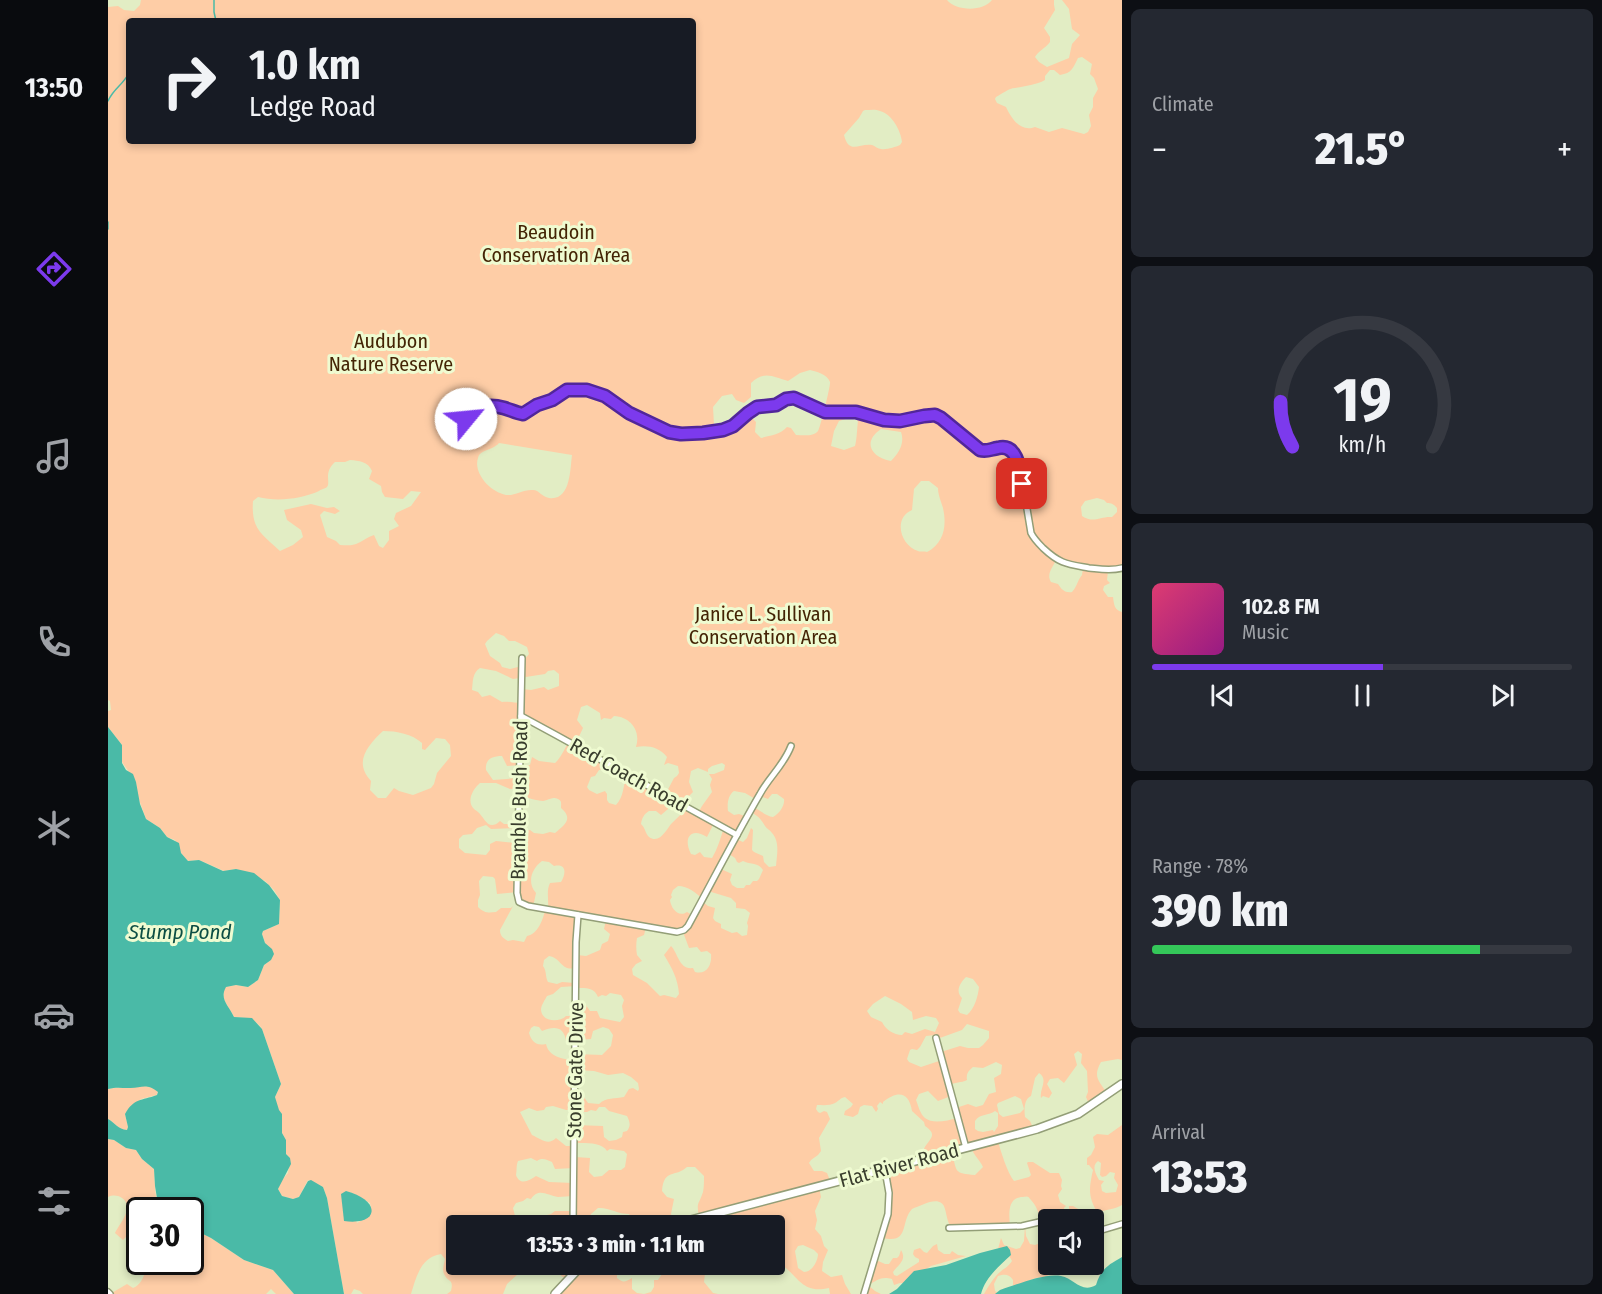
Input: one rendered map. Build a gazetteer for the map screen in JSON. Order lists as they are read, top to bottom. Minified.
{"streets":{"main road":["Flat River Road"],"street":["Red Coach Road","Bramble Bush Road","Stone Gate Drive"]},"crossings":[["Red Coach Road","Bramble Bush Road"],["Bramble Bush Road","Stone Gate Drive"]],"water":["Stump Pond"],"parks":["Beaudoin Conservation Area","Audubon Nature Reserve","Janice L. Sullivan Conservation Area"],"page":{"tabs":"13:50","tile":["Climate",["Range · 78%","390 km"],["Arrival","13:53"]],"turn":["1.0 km","Ledge Road"],"heat":["−","21.5°","+"],"song":["102.8 FM","Music"],"limit":"30","trip":"13:53 · 3 min · 1.1 km","gauge":["19","km/h"]}}
